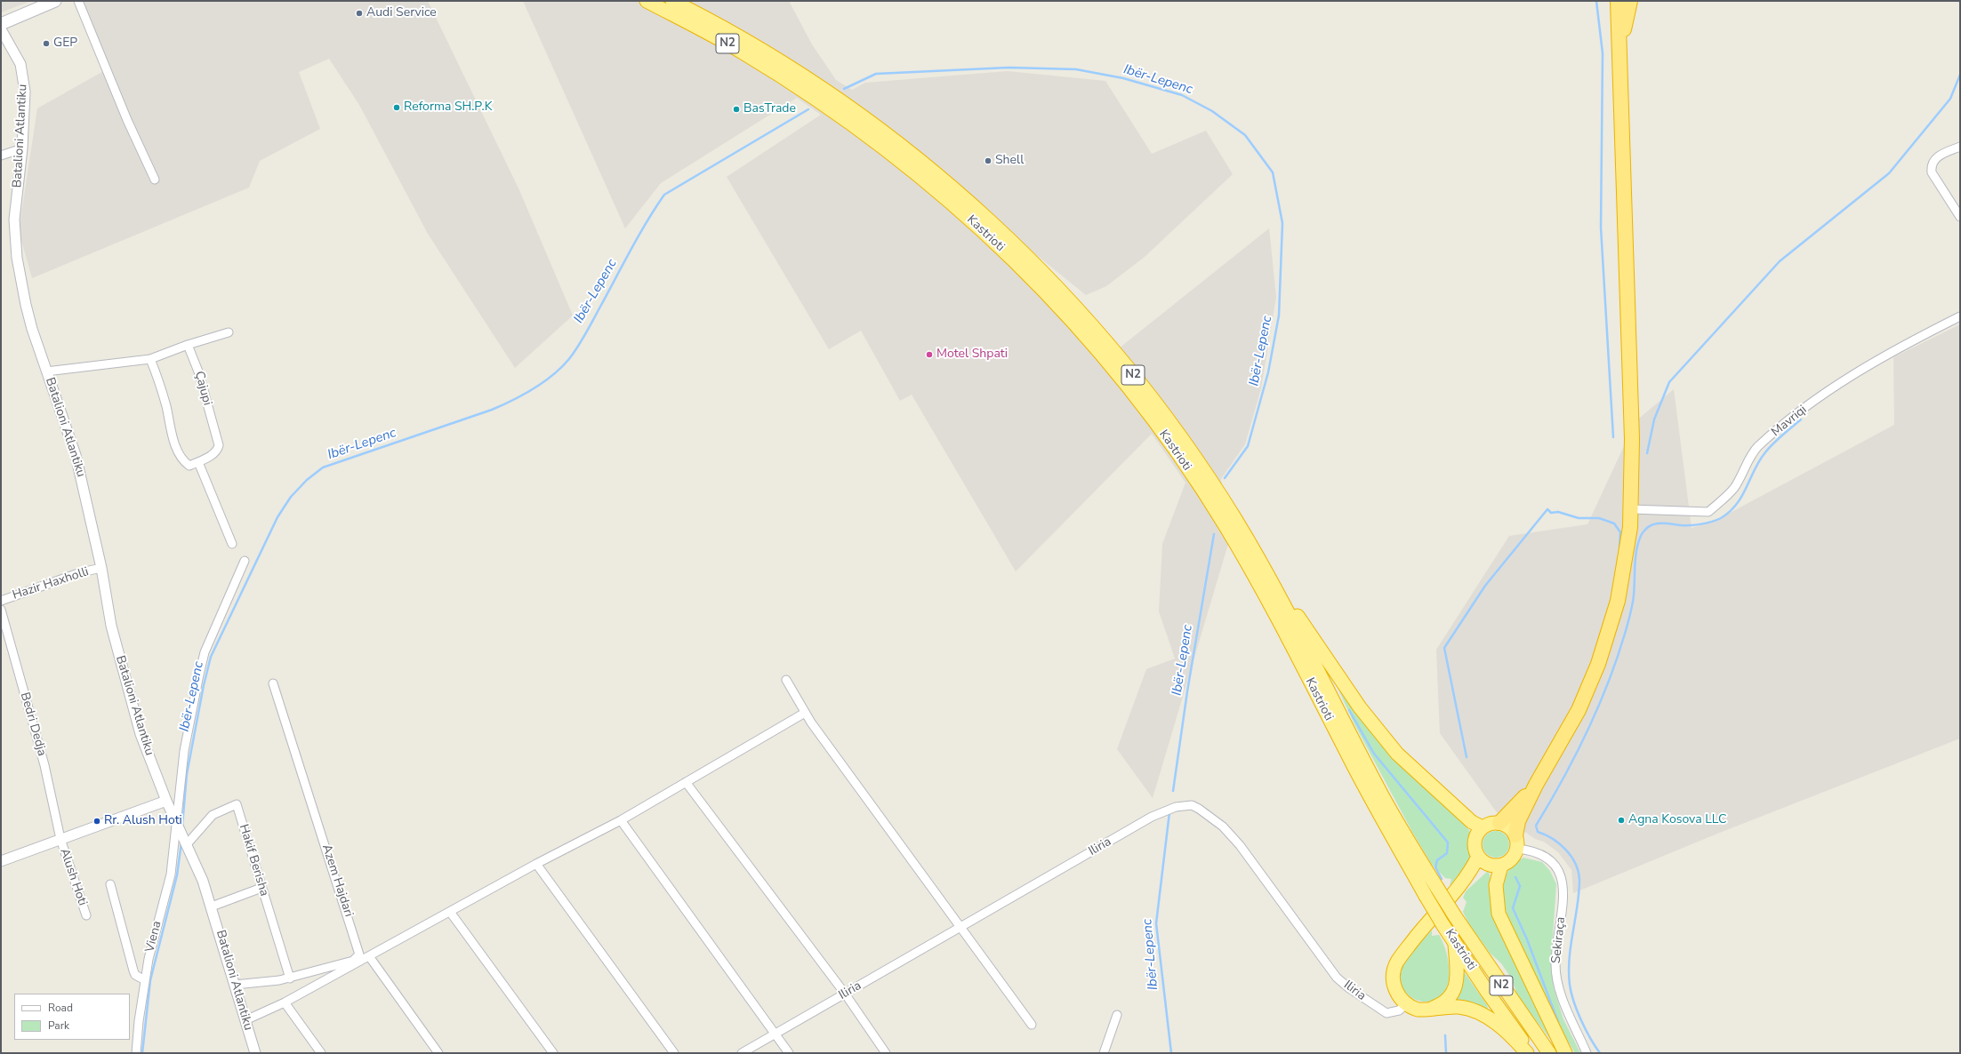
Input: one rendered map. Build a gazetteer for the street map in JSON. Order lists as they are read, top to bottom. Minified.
{"streets":{"highway":["N2","Kastrioti"],"street":["Batalioni Atlantiku","Çajupi","Mavriqi","Hazir Haxholli","Bedri Dedja","Iliria","Hakif Berisha","Alush Hoti","Azem Hajdari","Viena","Sekiraça"]},"crossings":[["Batalioni Atlantiku","Hazir Haxholli"],["Batalioni Atlantiku","Hakif Berisha"],["Batalioni Atlantiku","Alush Hoti"],["Batalioni Atlantiku","Azem Hajdari"],["Batalioni Atlantiku","Viena"],["Bedri Dedja","Alush Hoti"],["Hakif Berisha","Azem Hajdari"]],"water":["Ibër-Lepenc"],"places":["Audi Service","GEP","Reforma SH.P.K","BasTrade","Shell","Motel Shpati","Agna Kosova LLC","Rr. Alush Hoti"],"legend":["Road","Park"]}
